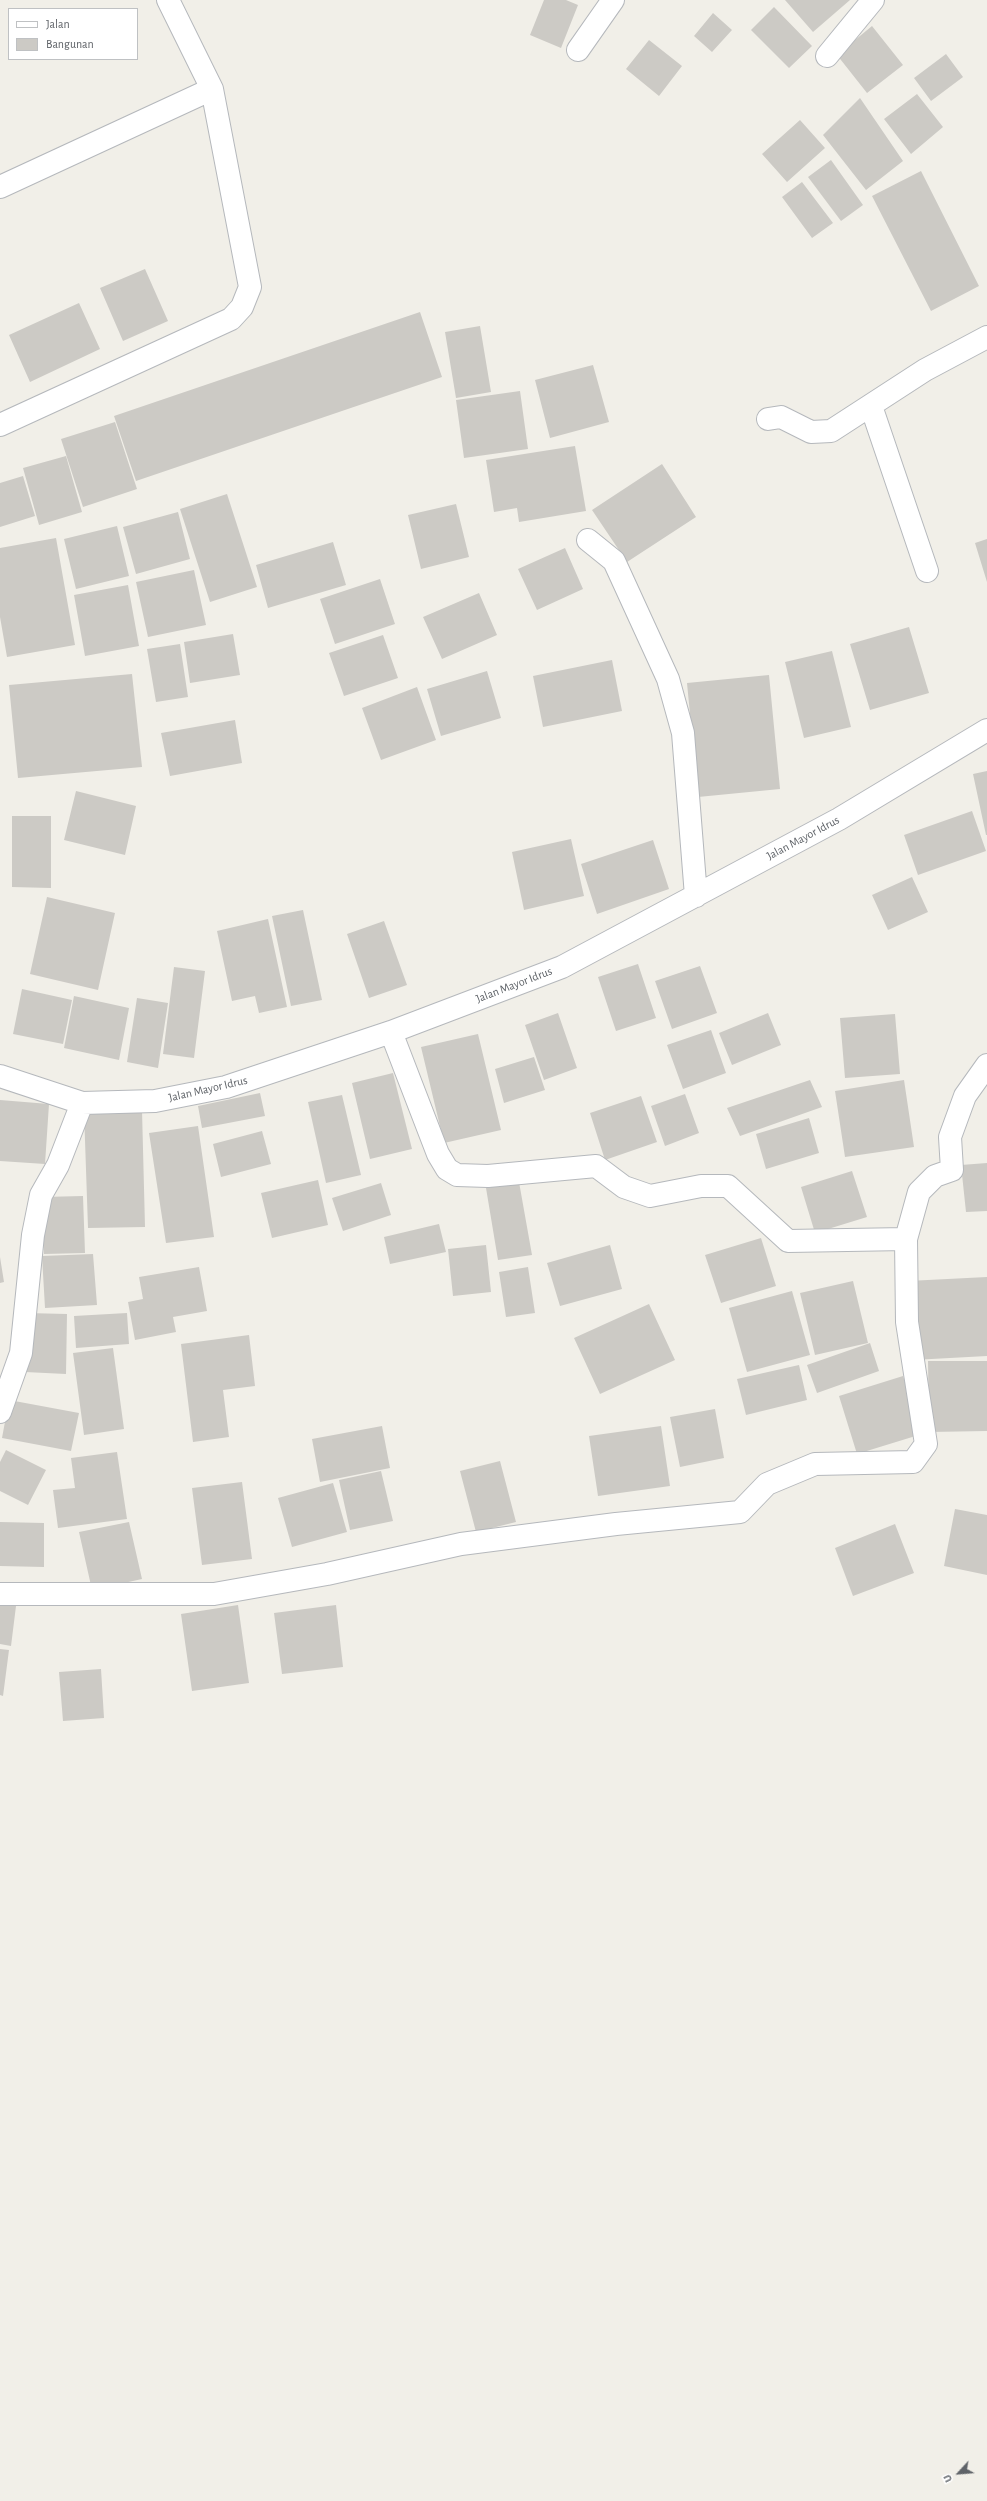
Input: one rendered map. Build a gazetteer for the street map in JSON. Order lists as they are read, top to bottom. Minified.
{"streets":{"street":["Jalan Mayor Idrus"]},"legend":["Jalan","Bangunan"],"north":"bottom left"}
